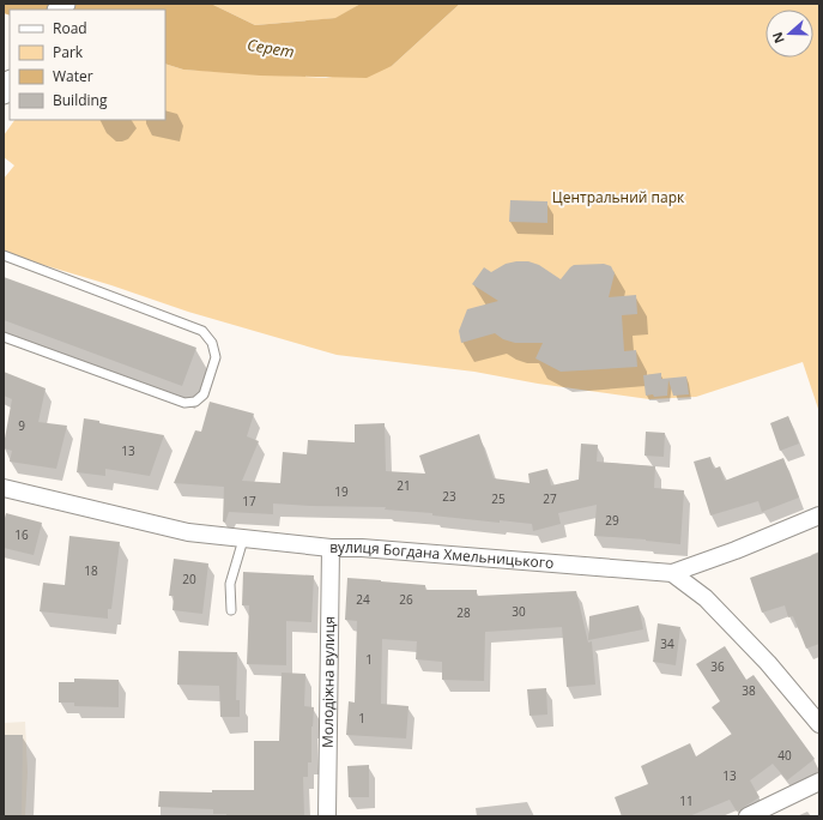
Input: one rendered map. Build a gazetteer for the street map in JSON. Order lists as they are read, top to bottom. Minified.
{"streets":{"street":["вулиця Богдана Хмельницького","Молодіжна вулиця"]},"crossings":[["вулиця Богдана Хмельницького","Молодіжна вулиця"]],"water":["Серет"],"parks":["Центральний парк"],"house_numbers":["9","13","21","19","23","25","27","17","29","16","18","20","24","26","30","28","34","1","36","38","1","40","13","11"],"legend":["Road","Park","Water","Building"],"north":"left"}
